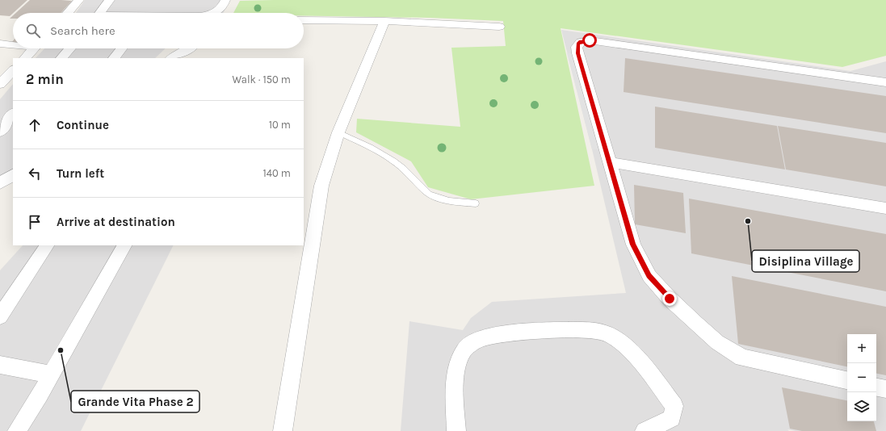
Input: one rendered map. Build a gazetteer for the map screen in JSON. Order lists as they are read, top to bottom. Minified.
{"places":["Disiplina Village","Grande Vita Phase 2"],"page":{"search":"Search here","heading":["2 min","Walk · 150 m"],"list":[["Continue","10 m"],["Turn left","140 m"],"Arrive at destination"],"map_buttons":["+","−"]}}
